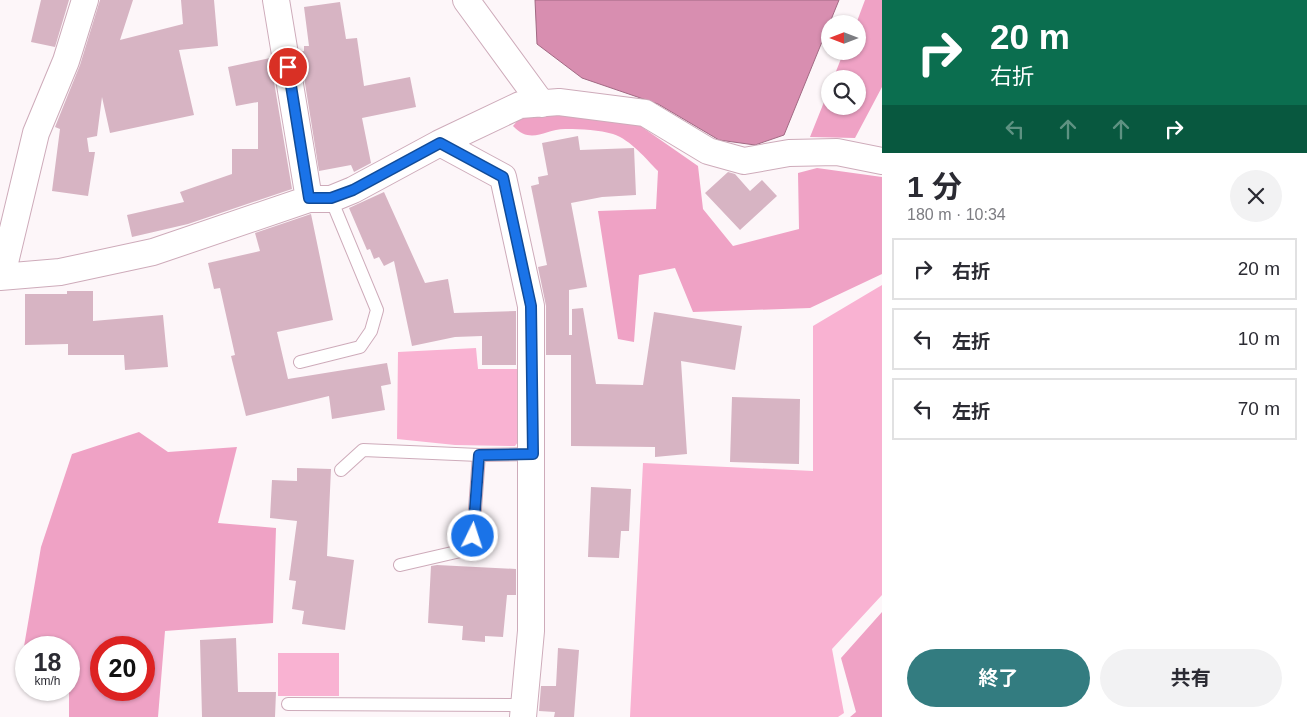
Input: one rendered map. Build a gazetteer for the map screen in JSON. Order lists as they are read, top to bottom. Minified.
{"north":"left","page":{"turn":["20 m","右折"],"heading":["1 分","180 m · 10:34"],"list":[{"name":"右折","value":"20 m"},{"name":"左折","value":"10 m"},{"name":"左折","value":"70 m"}],"speed":"18 km/h","limit":"20","buttons":["終了","共有"]}}
